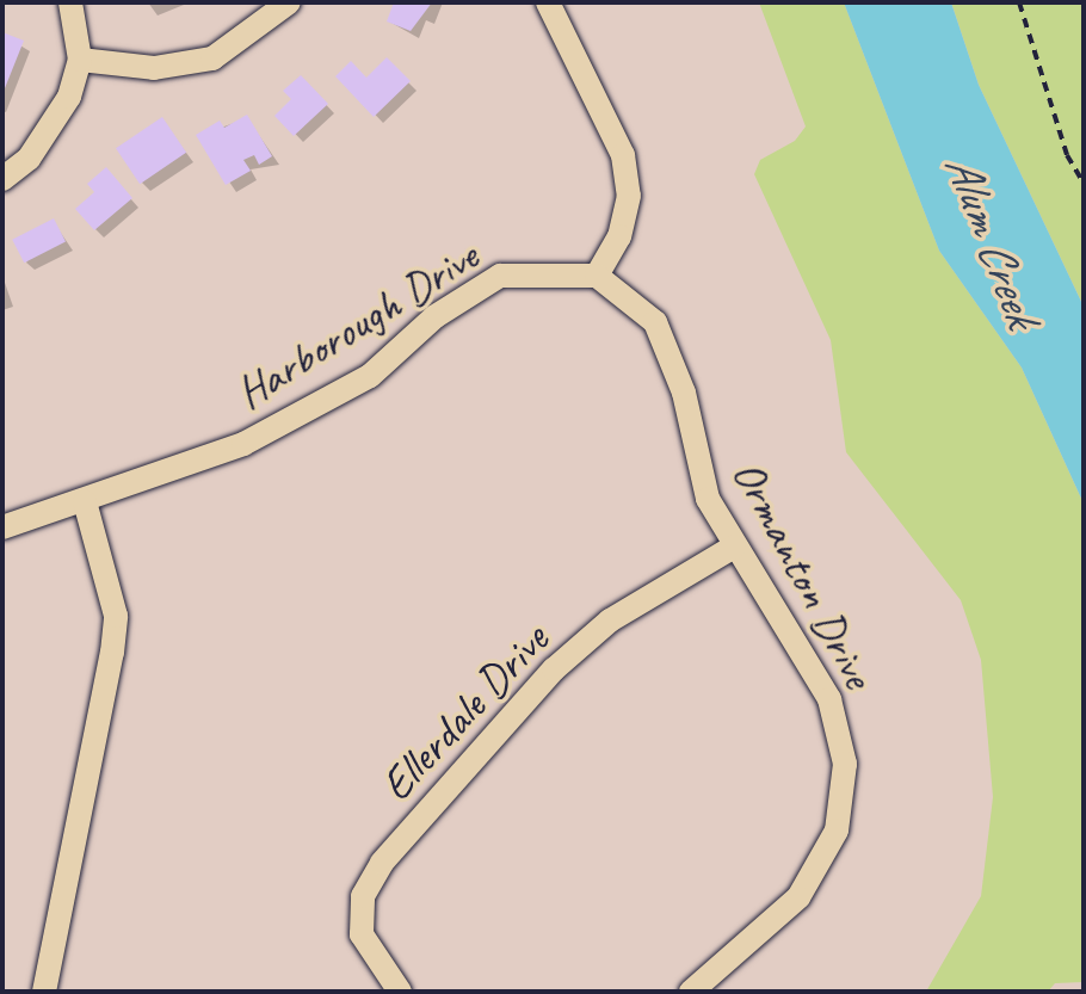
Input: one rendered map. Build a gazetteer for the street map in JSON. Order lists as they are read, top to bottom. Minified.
{"streets":{"street":["Harborough Drive","Ormanton Drive","Ellerdale Drive"]},"crossings":[["Harborough Drive","Ormanton Drive"],["Ormanton Drive","Ellerdale Drive"]],"water":["Alum Creek"]}
